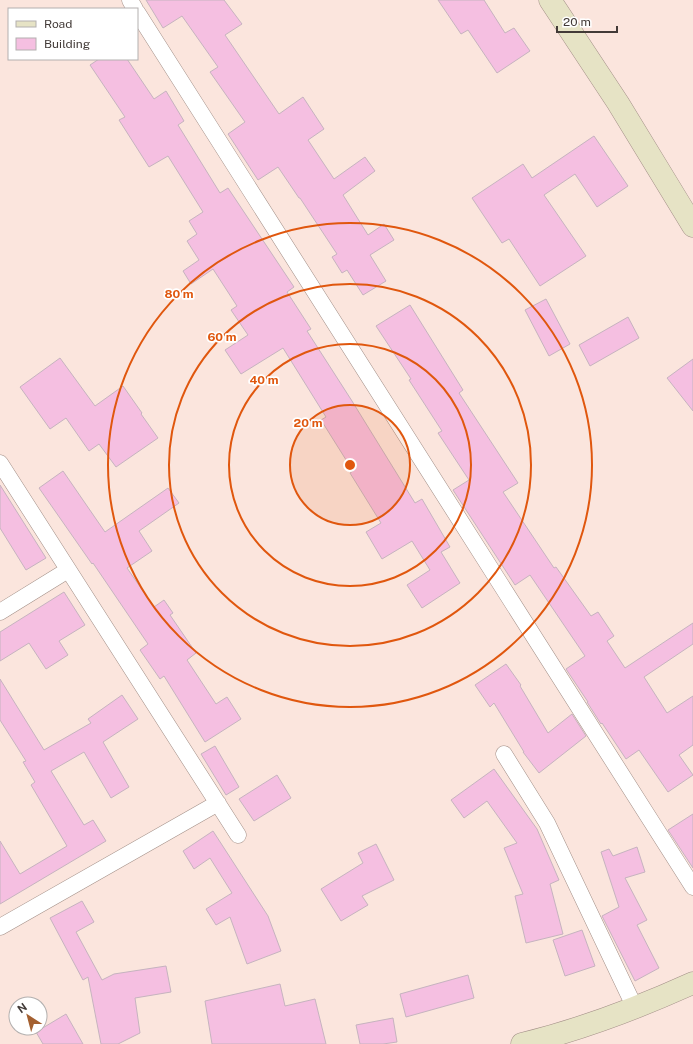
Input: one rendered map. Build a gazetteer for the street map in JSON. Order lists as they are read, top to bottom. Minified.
{"legend":["Road","Building"],"scale_bar":"20 m","north":"top left","rings":["80 m","60 m","40 m","20 m"]}
